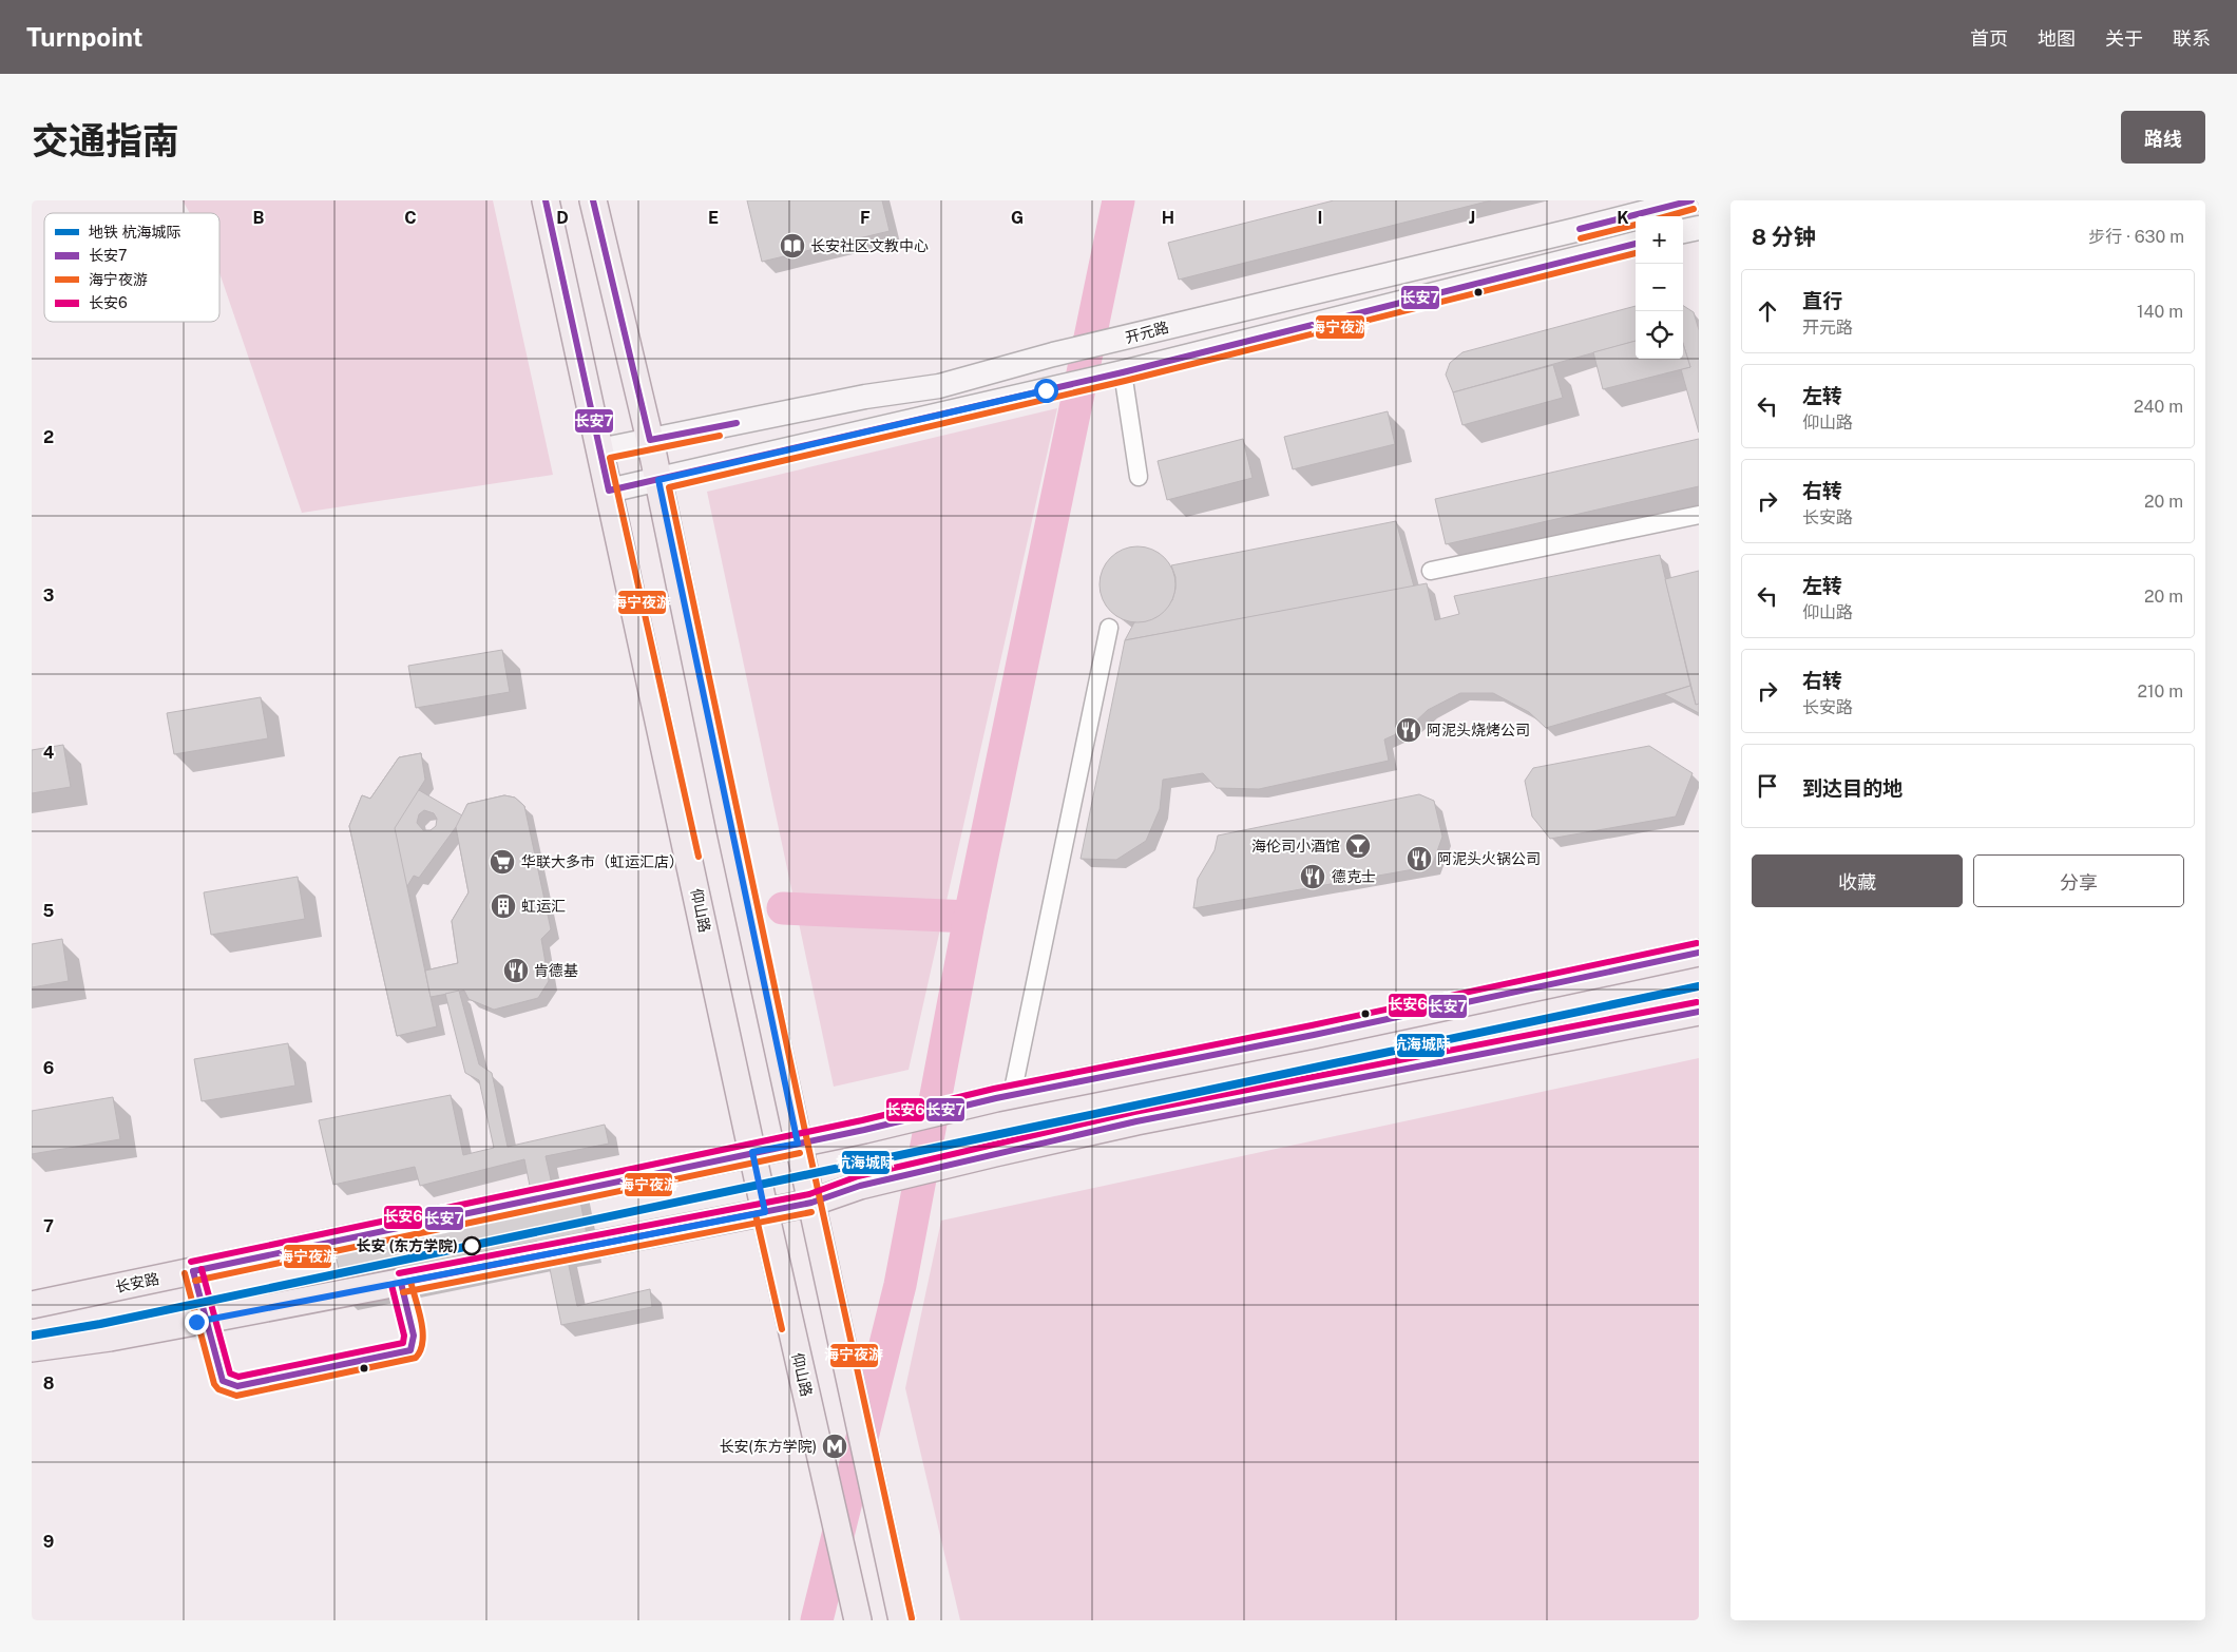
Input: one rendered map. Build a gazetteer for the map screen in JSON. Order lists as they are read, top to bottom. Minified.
{"streets":{"main road":["开元路","仰山路","长安路"]},"crossings":[["开元路","仰山路"],["仰山路","长安路"]],"places":{"library":["长安社区文教中心"],"restaurant":["阿泥头烧烤公司","阿泥头火锅公司","德克士","肯德基"],"bar":["海伦司小酒馆"],"supermarket":["华联大多市（虹运汇店）"],"building":["虹运汇"],"other":["长安 (东方学院)"],"metro station":["长安(东方学院)"]},"lines":["transit line 长安7","transit line 海宁夜游","transit line 长安6","metro line 杭海城际"],"legend":["地铁 杭海城际","长安7","海宁夜游","长安6"],"page":{"header":"Turnpoint","nav":["首页","地图","关于","联系"],"title":"交通指南","buttons":["路线",["收藏","分享"]],"heading":["8 分钟","步行 · 630 m"],"map_buttons":["+","−"],"list":[["直行","开元路","140 m"],["左转","仰山路","240 m"],["右转","长安路","20 m"],["左转","仰山路","20 m"],["右转","长安路","210 m"],"到达目的地"]},"grid":{"columns":["B","C","D","E","F","G","H","I","J","K"],"rows":["2","3","4","5","6","7","8","9"]}}
